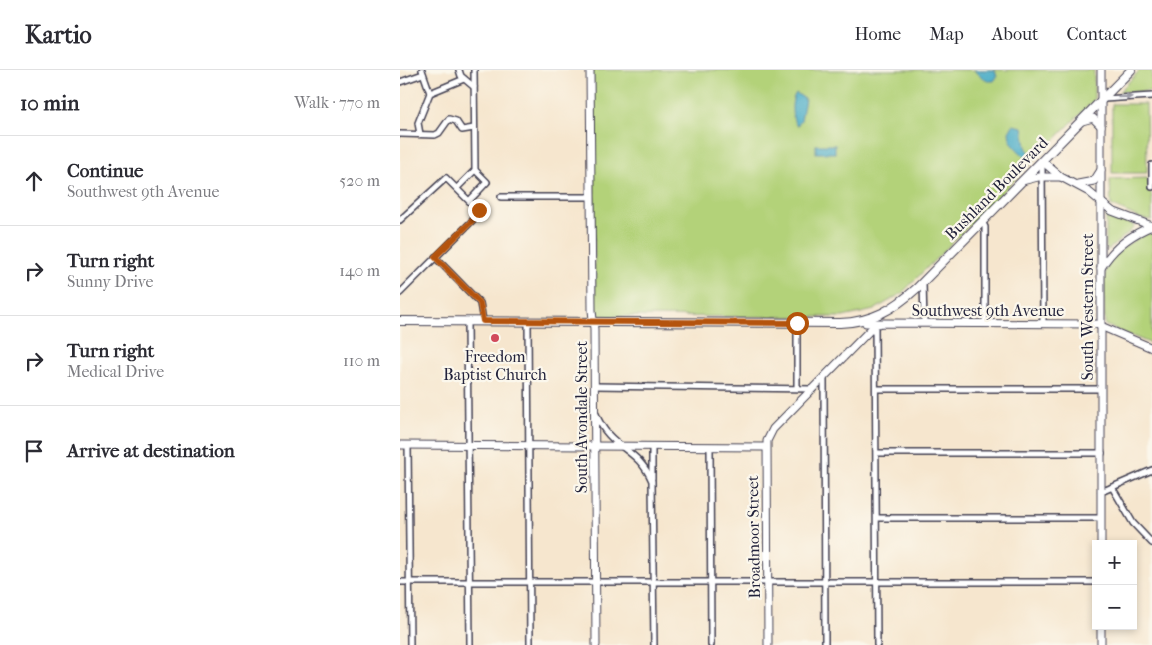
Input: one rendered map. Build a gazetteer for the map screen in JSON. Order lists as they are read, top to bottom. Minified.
{"streets":{"main road":["Bushland Boulevard","Southwest 9th Avenue"],"street":["South Western Street","South Avondale Street","Broadmoor Street"]},"crossings":[["Bushland Boulevard","South Western Street"],["Bushland Boulevard","Southwest 9th Avenue"],["Bushland Boulevard","Broadmoor Street"],["South Western Street","Southwest 9th Avenue"],["Southwest 9th Avenue","South Avondale Street"]],"places":["Freedom Baptist Church"],"page":{"header":"Kartio","nav":["Home","Map","About","Contact"],"heading":["10 min","Walk · 770 m"],"list":[["Continue","Southwest 9th Avenue","520 m"],["Turn right","Sunny Drive","140 m"],["Turn right","Medical Drive","110 m"],"Arrive at destination"],"map_buttons":["+","−"]}}
